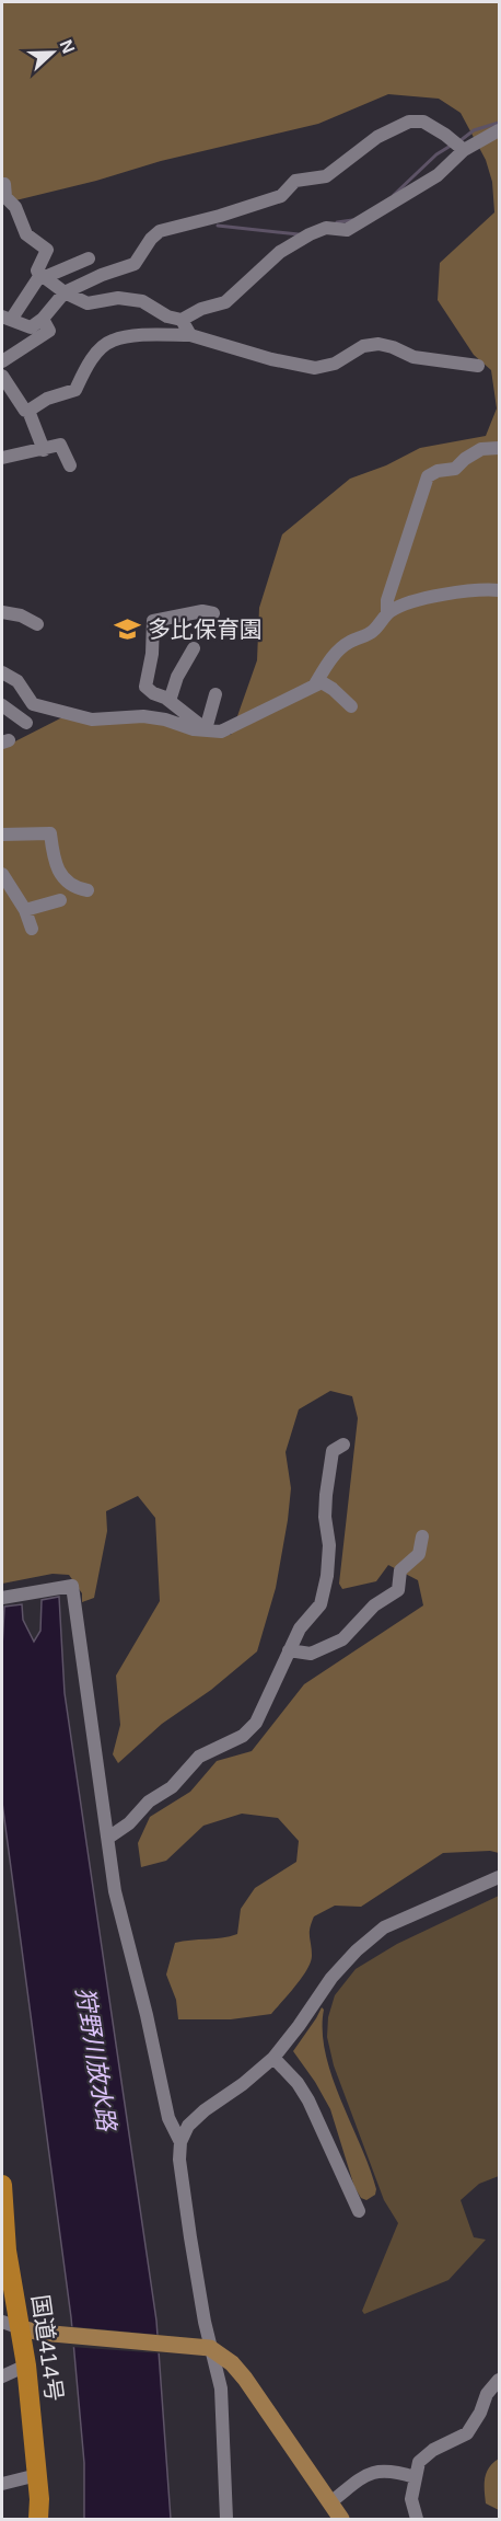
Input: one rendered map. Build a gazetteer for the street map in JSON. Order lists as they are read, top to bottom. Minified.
{"streets":{"highway":["国道414号"]},"water":["狩野川放水路"],"places":{"school or university":["多比保育園"]},"north":"right"}
